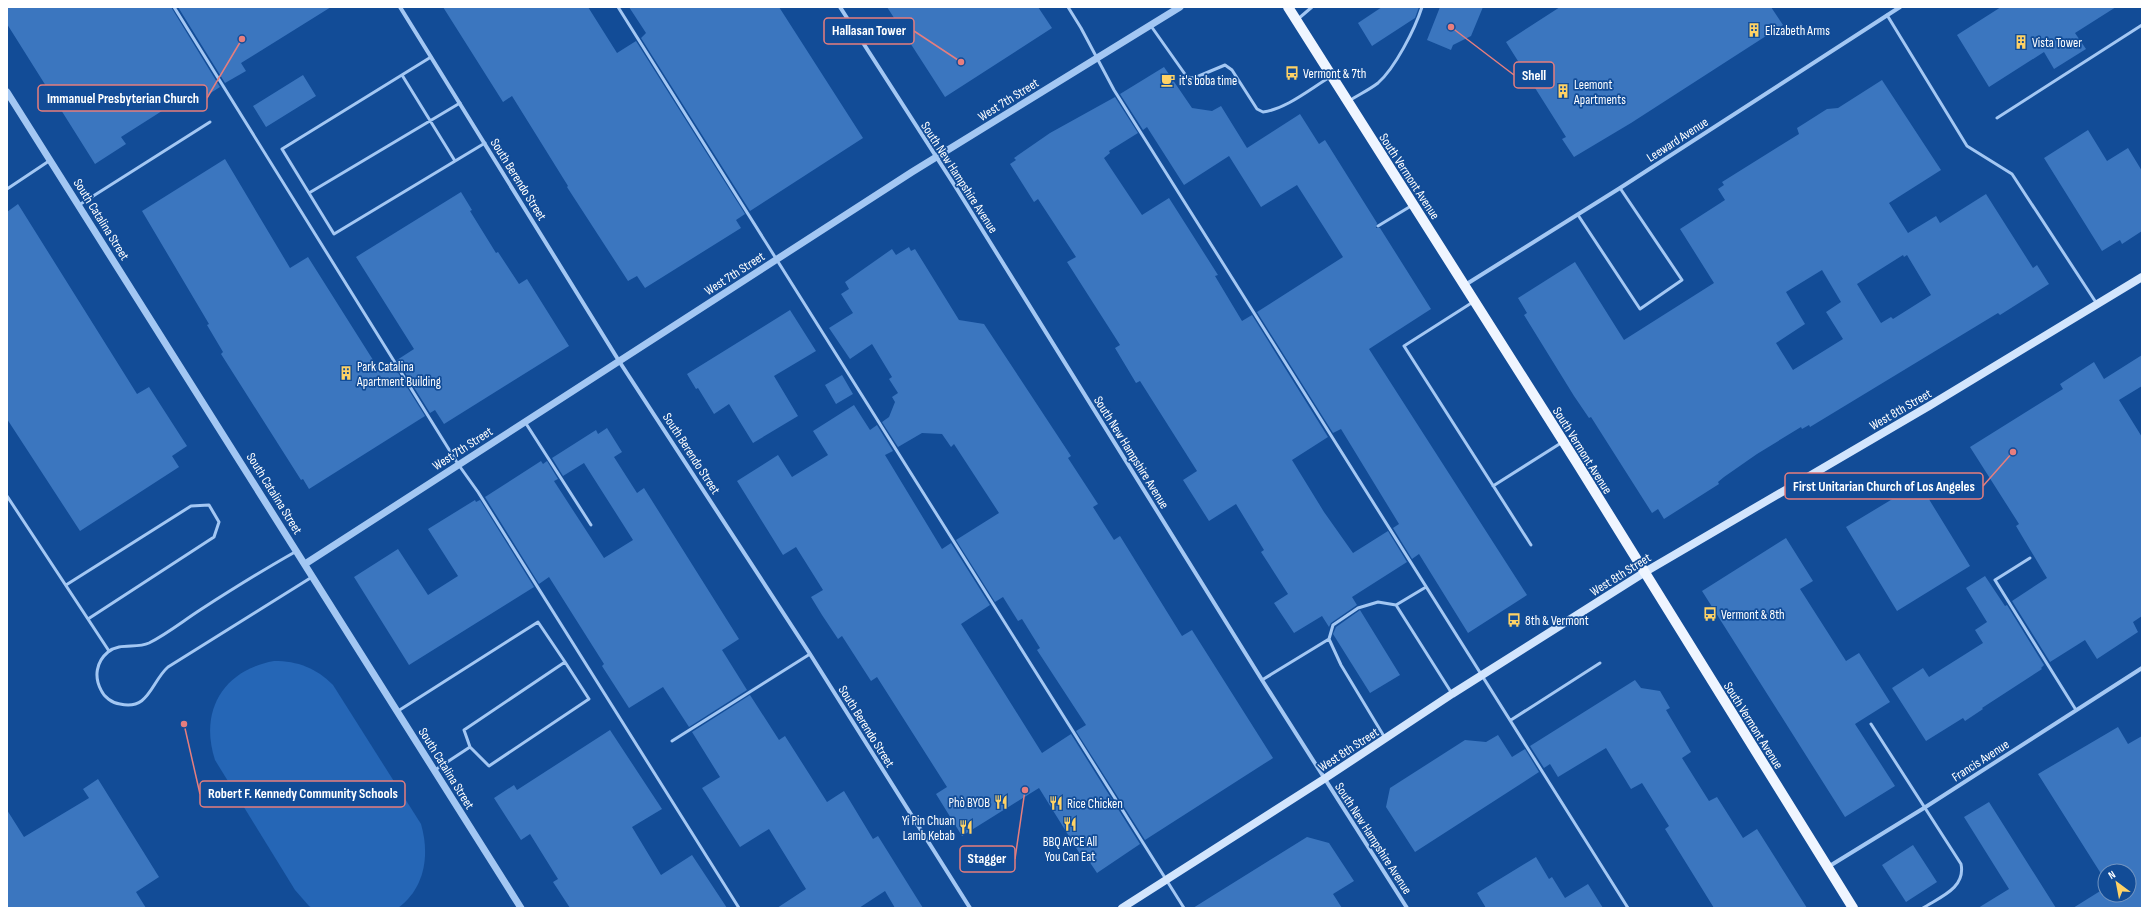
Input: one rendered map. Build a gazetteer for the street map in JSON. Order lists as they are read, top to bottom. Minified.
{"streets":{"main road":["South Vermont Avenue","West 8th Street"],"street":["West 7th Street","Leeward Avenue","South New Hampshire Avenue","South Berendo Street","South Catalina Street","Francis Avenue"]},"crossings":[["West 7th Street","South New Hampshire Avenue"],["West 7th Street","South Berendo Street"],["West 7th Street","South Catalina Street"],["Leeward Avenue","South Vermont Avenue"],["South Vermont Avenue","West 8th Street"],["South Vermont Avenue","Francis Avenue"],["South New Hampshire Avenue","West 8th Street"]],"places":{"other":["Shell","Immanuel Presbyterian Church","Hallasan Tower","First Unitarian Church of Los Angeles","Robert F. Kennedy Community Schools","Stagger"],"building":["Elizabeth Arms","Vista Tower","Leemont Apartments","Park Catalina Apartment Building"],"bus stop":["Vermont & 7th","Vermont & 8th","8th & Vermont"],"cafe":["it's boba time"],"restaurant":["Phò BYOB","Rice Chicken","BBQ AYCE All You Can Eat","Yi Pin Chuan Lamb Kebab"]},"north":"top left"}
